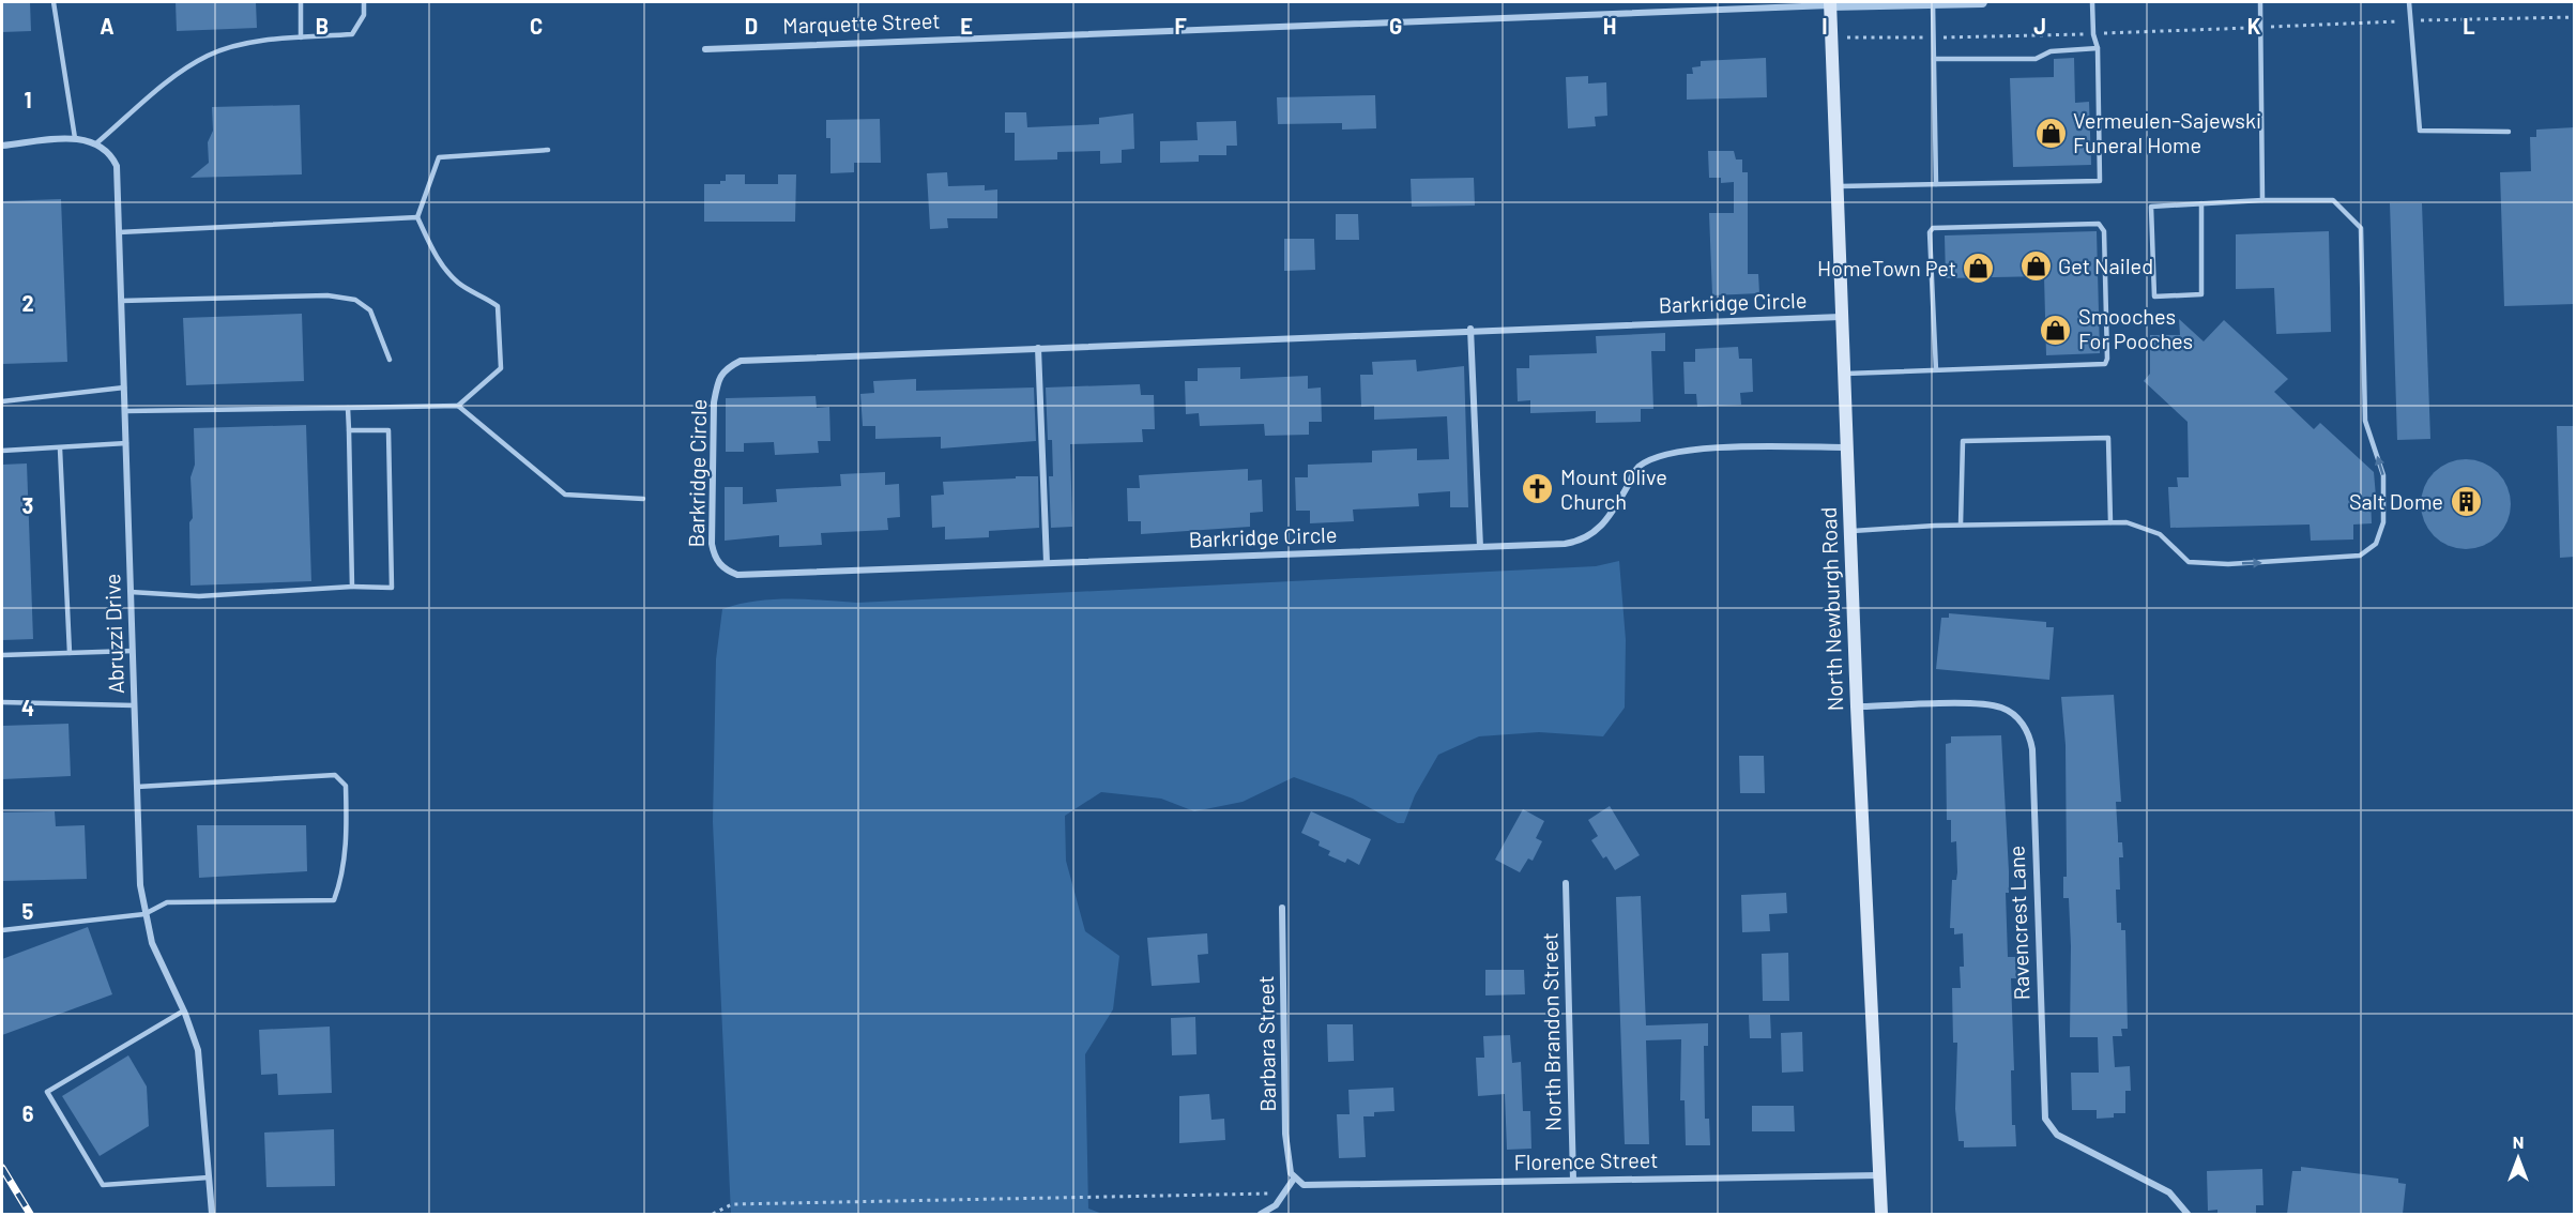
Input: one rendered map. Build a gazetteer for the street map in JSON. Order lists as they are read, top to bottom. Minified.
{"streets":{"main road":["North Newburgh Road"],"street":["Marquette Street","Barkridge Circle","Abruzzi Drive","Ravencrest Lane","North Brandon Street","Barbara Street","Florence Street"]},"crossings":[["Marquette Street","North Newburgh Road"],["Barkridge Circle","North Newburgh Road"],["North Newburgh Road","Ravencrest Lane"],["North Newburgh Road","Florence Street"],["North Brandon Street","Florence Street"],["Barbara Street","Florence Street"]],"places":{"shop":["Vermeulen-Sajewski Funeral Home","Get Nailed","HomeTown Pet","Smooches For Pooches"],"church":["Mount Olive Church"],"building":["Salt Dome"]},"north":"top","grid":{"columns":["A","B","C","D","E","F","G","H","I","J","K","L"],"rows":["1","2","3","4","5","6"]}}
